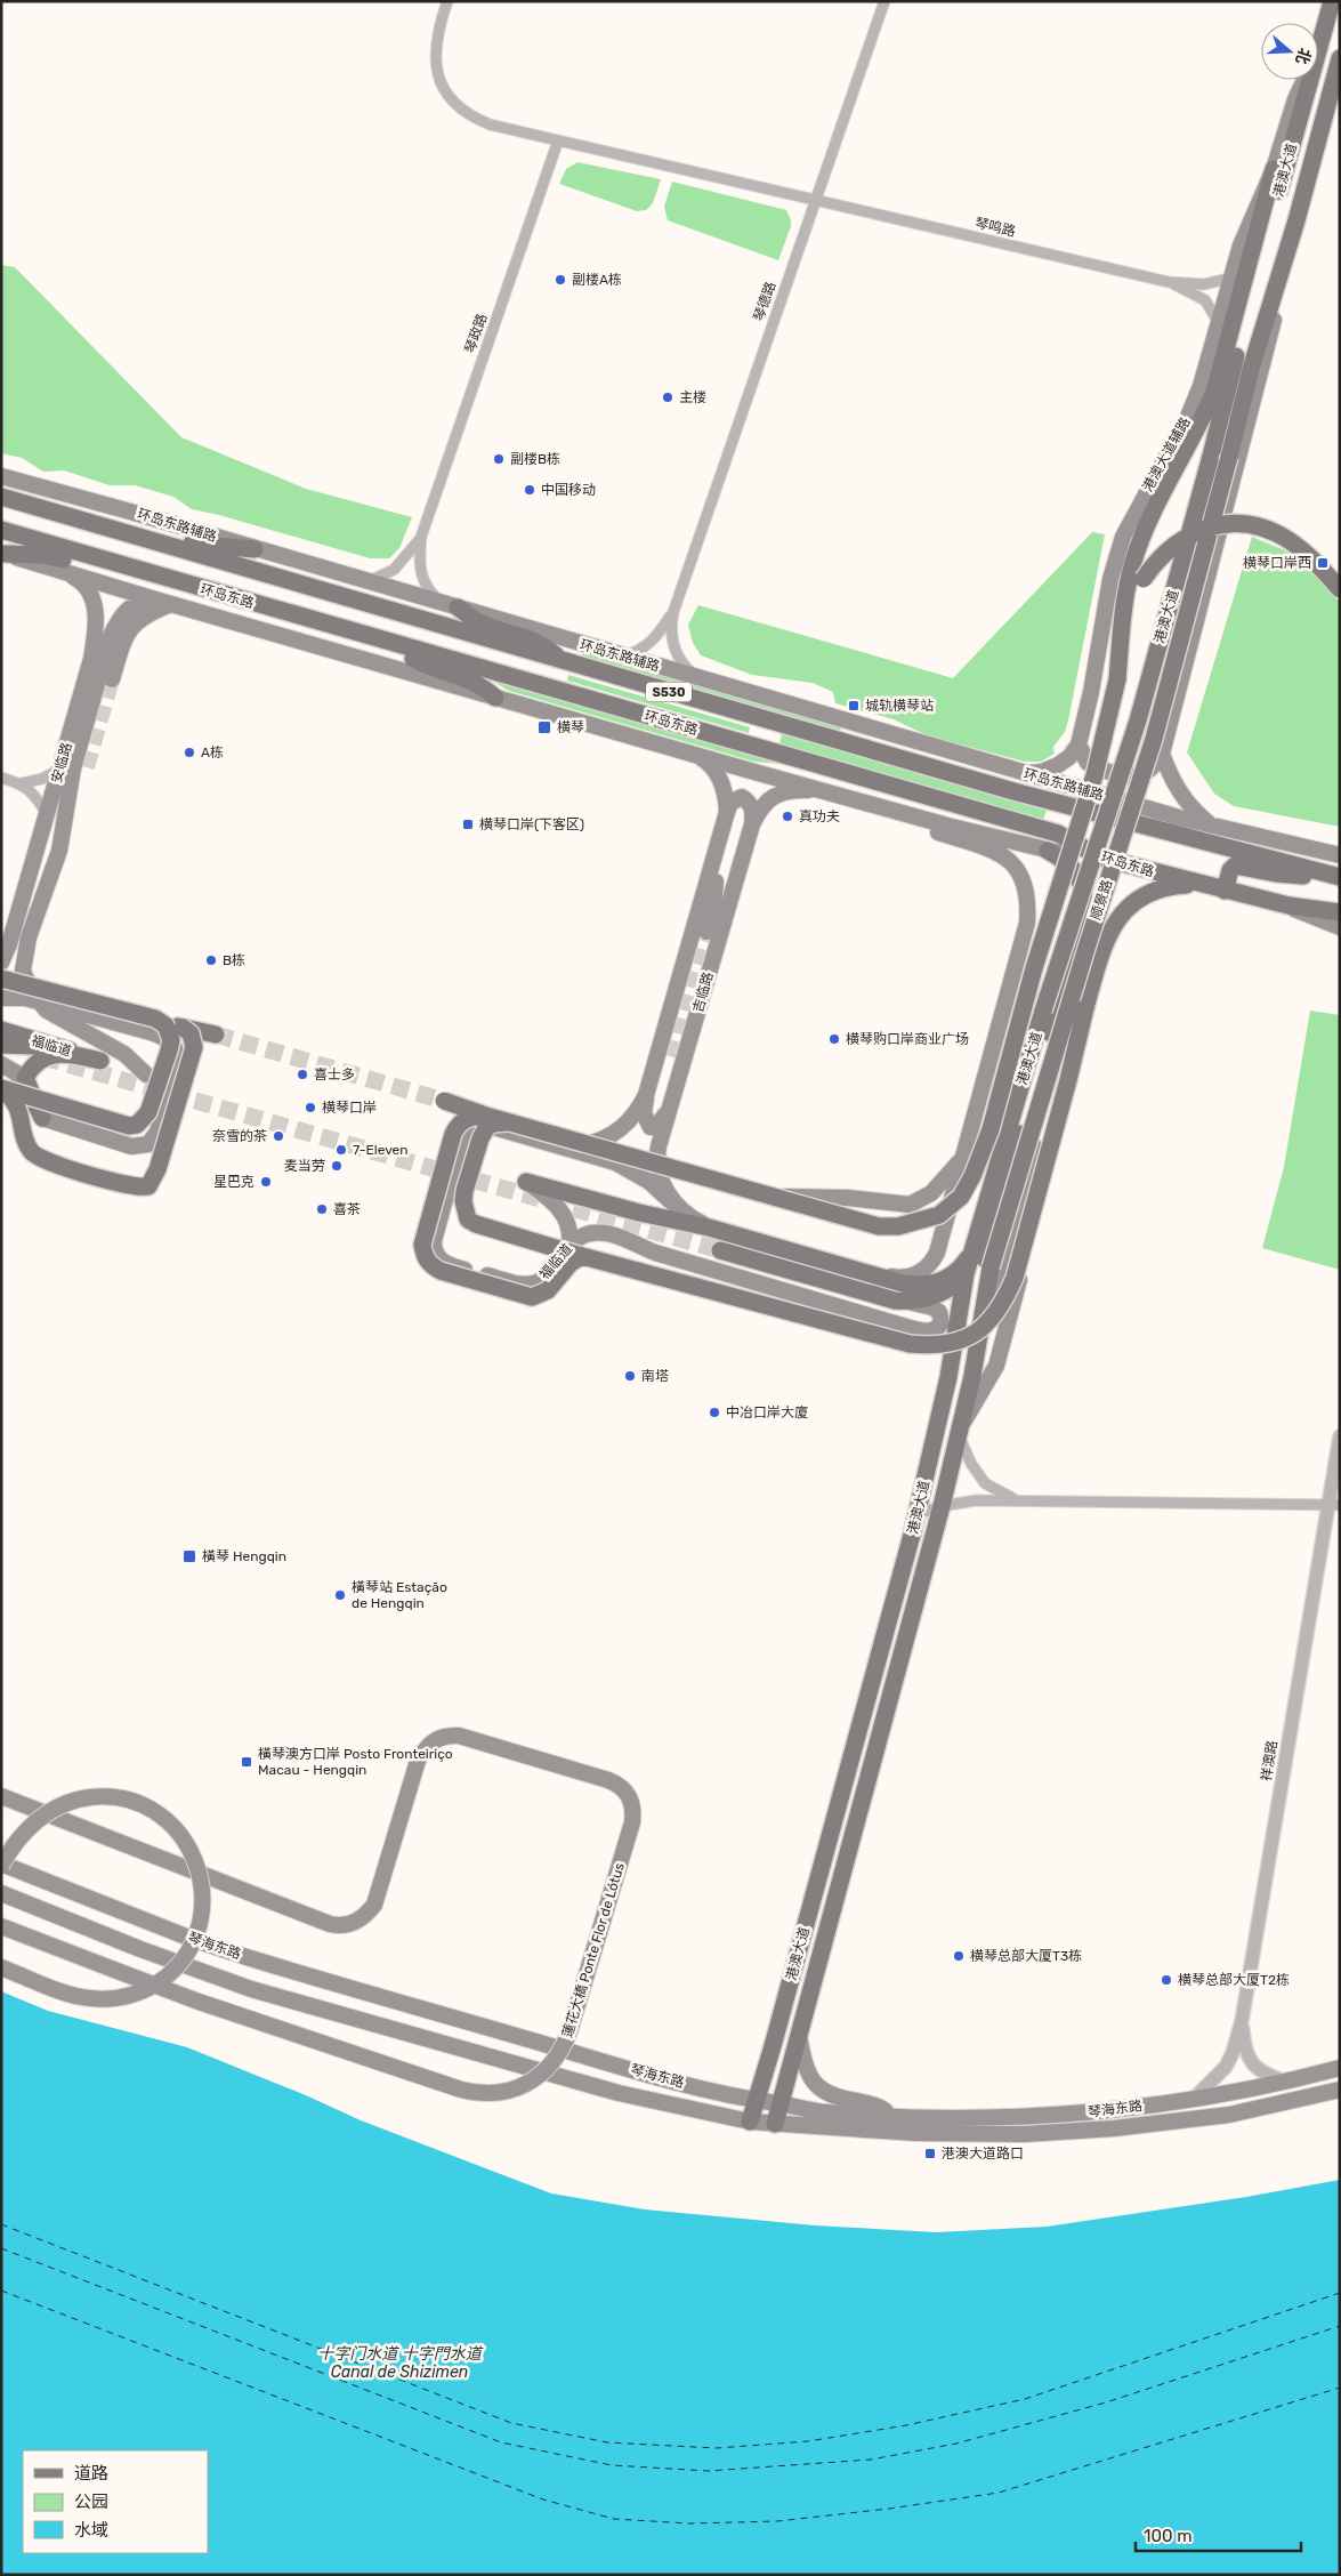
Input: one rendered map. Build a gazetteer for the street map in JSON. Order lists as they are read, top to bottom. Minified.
{"streets":{"main road":["港澳大道","港澳大道辅路","环岛东路辅路","环岛东路","S530","安临路","顺景路","吉临路","福临道","琴海东路","蓮花大橋 Ponte Flor de Lótus"],"street":["琴鸣路","琴德路","琴政路","祥澳路"]},"crossings":[["港澳大道","港澳大道辅路"],["港澳大道","环岛东路"],["港澳大道","顺景路"],["港澳大道","福临道"],["港澳大道","琴海东路"],["琴鸣路","琴德路"],["琴德路","环岛东路辅路"],["环岛东路","顺景路"],["吉临路","福临道"],["祥澳路","琴海东路"]],"water":["十字门水道 十字門水道 Canal de Shizimen"],"places":{"other":["副楼A栋","主楼","副楼B栋","中国移动","A栋","真功夫","B栋","横琴购口岸商业广场","喜士多","横琴口岸","奈雪的茶","7-Eleven","麦当劳","星巴克","喜茶","南塔","中冶口岸大廈","橫琴站 Estação de Hengqin","横琴总部大厦T3栋","横琴总部大厦T2栋"],"transit":["横琴口岸西","城轨横琴站","横琴","横琴口岸(下客区)","橫琴 Hengqin","橫琴澳方口岸 Posto Fronteiriço Macau - Hengqin","港澳大道路口"]},"legend":["道路","公园","水域"],"scale_bar":"100 m","north":"right"}
